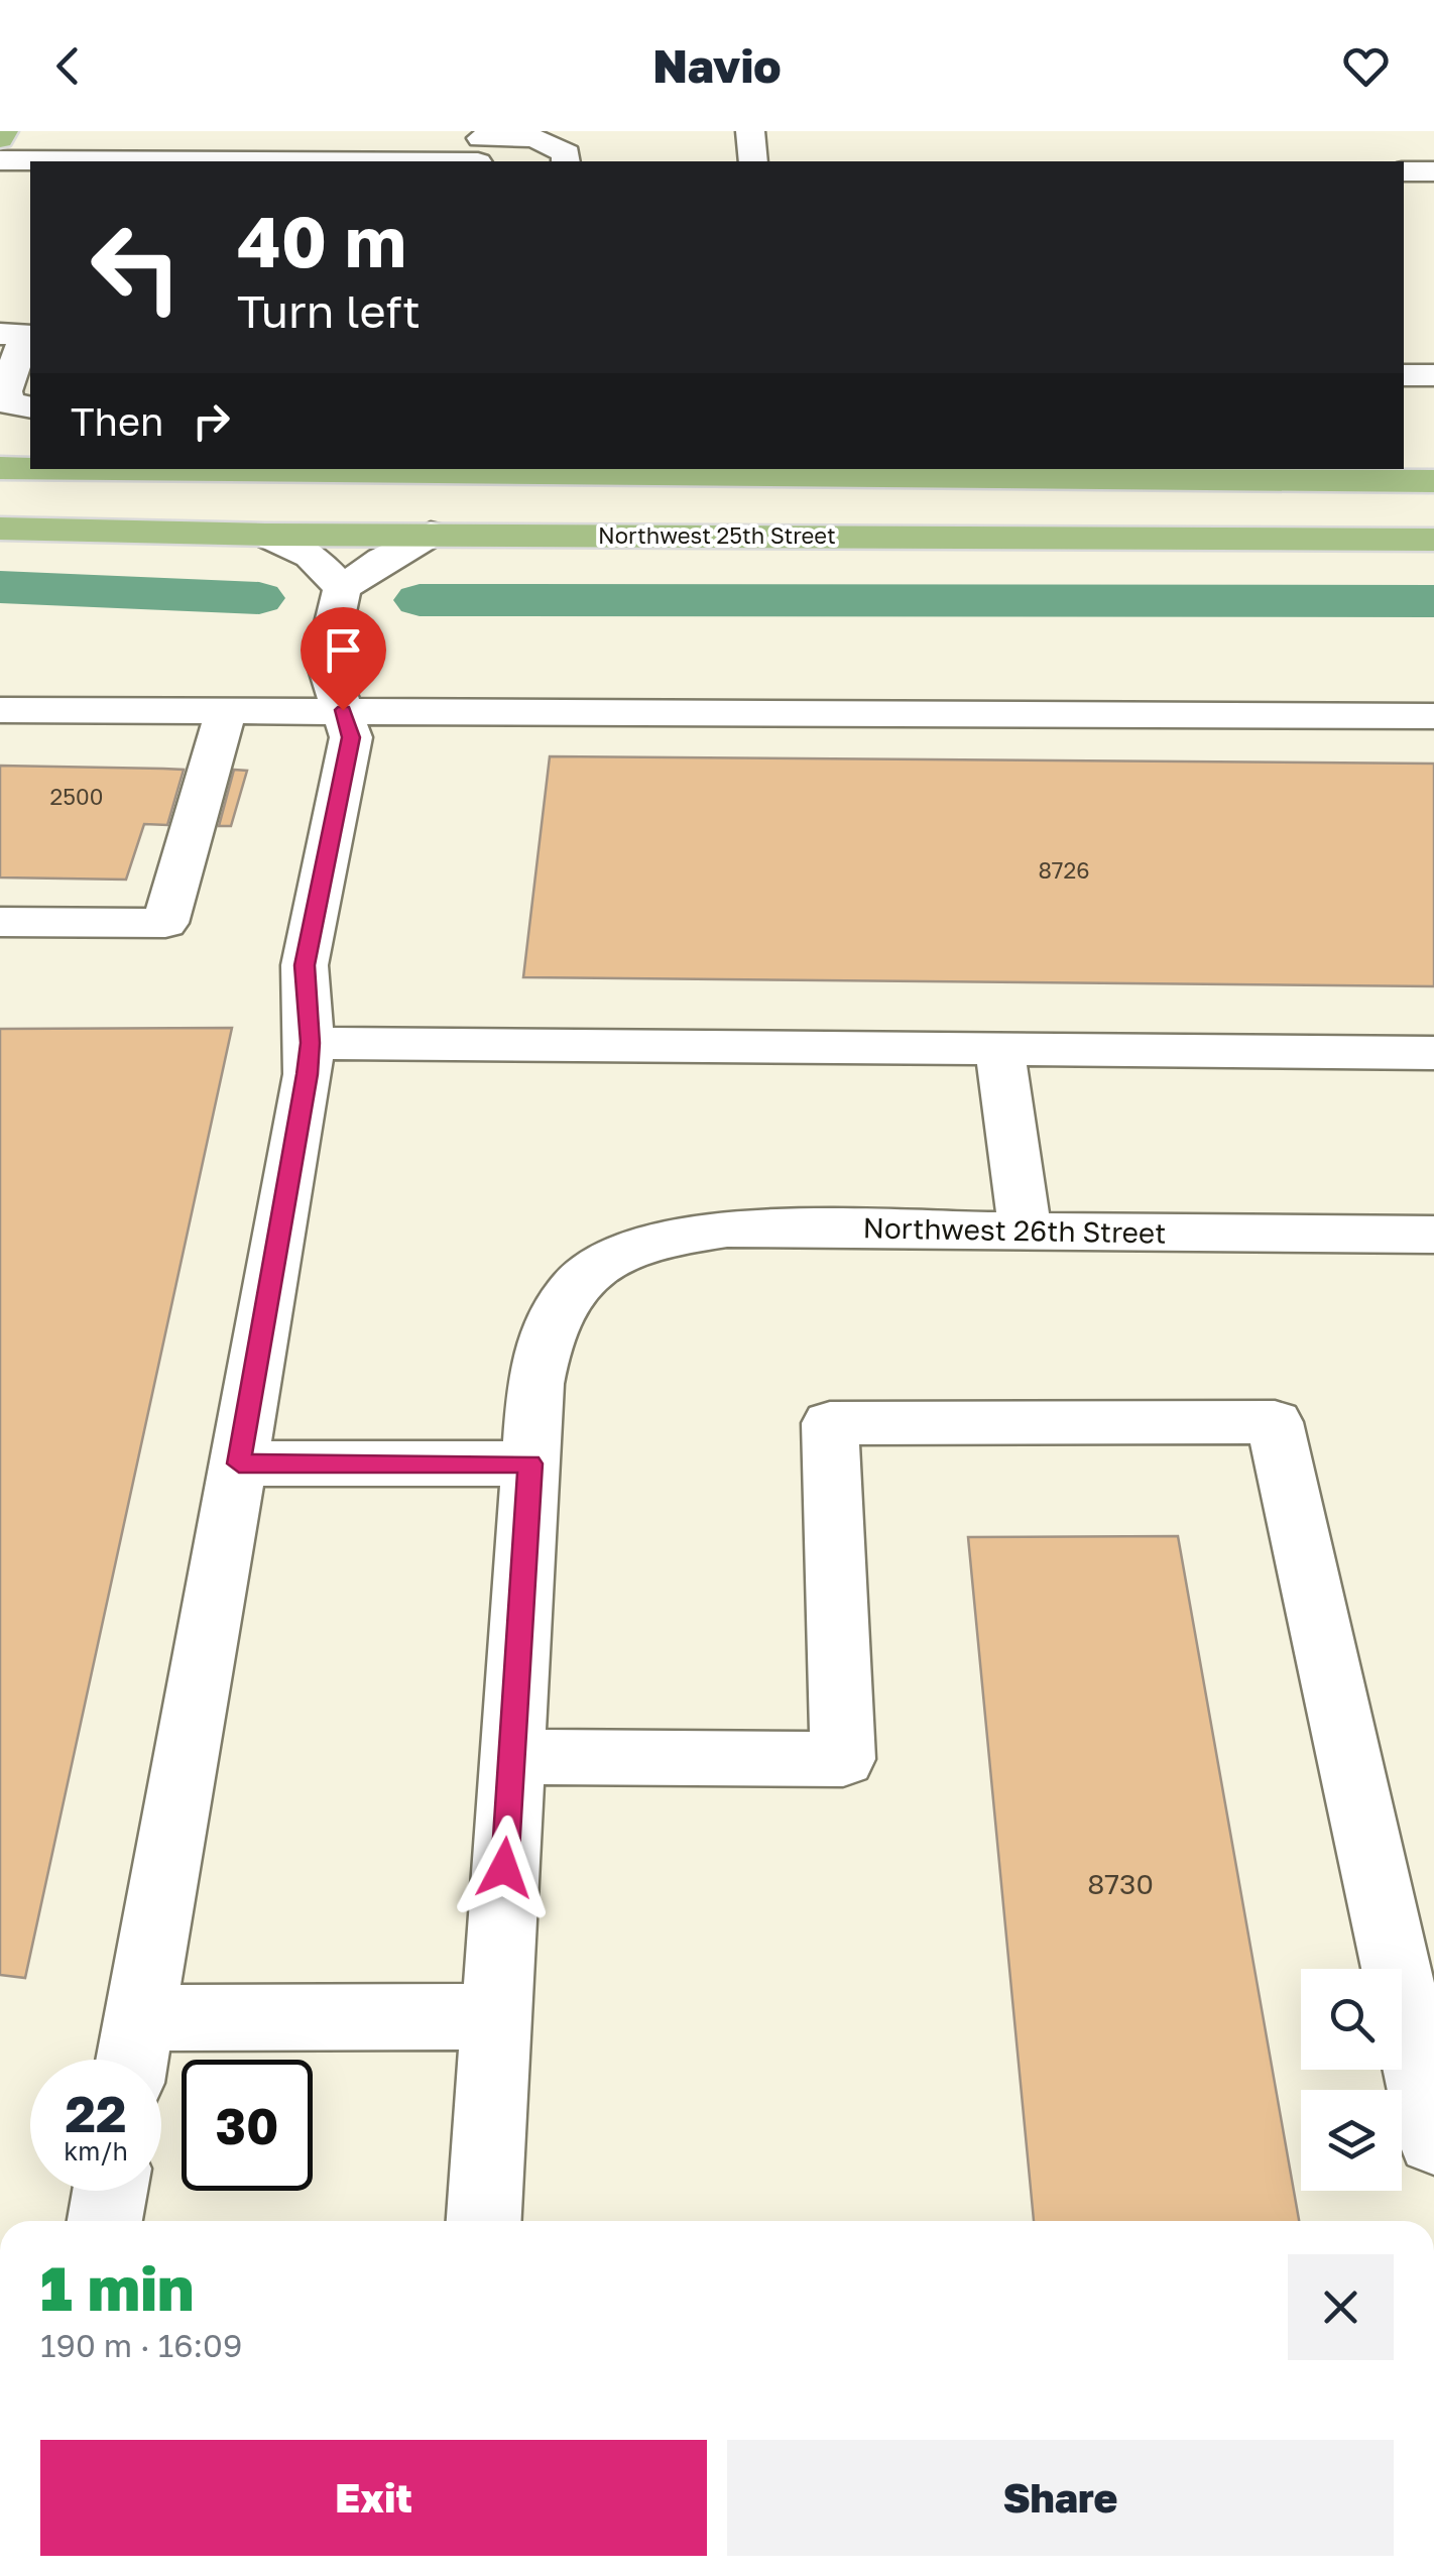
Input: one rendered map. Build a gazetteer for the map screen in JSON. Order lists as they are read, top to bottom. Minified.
{"streets":{"main road":["Northwest 25th Street"],"street":["Northwest 26th Street"]},"house_numbers":["2500","8726","8730"],"page":{"header":"Navio","turn":["40 m","Turn left"],"then":"Then","speed":"22 km/h","limit":"30","heading":["1 min","190 m · 16:09"],"buttons":["Exit","Share"]}}
